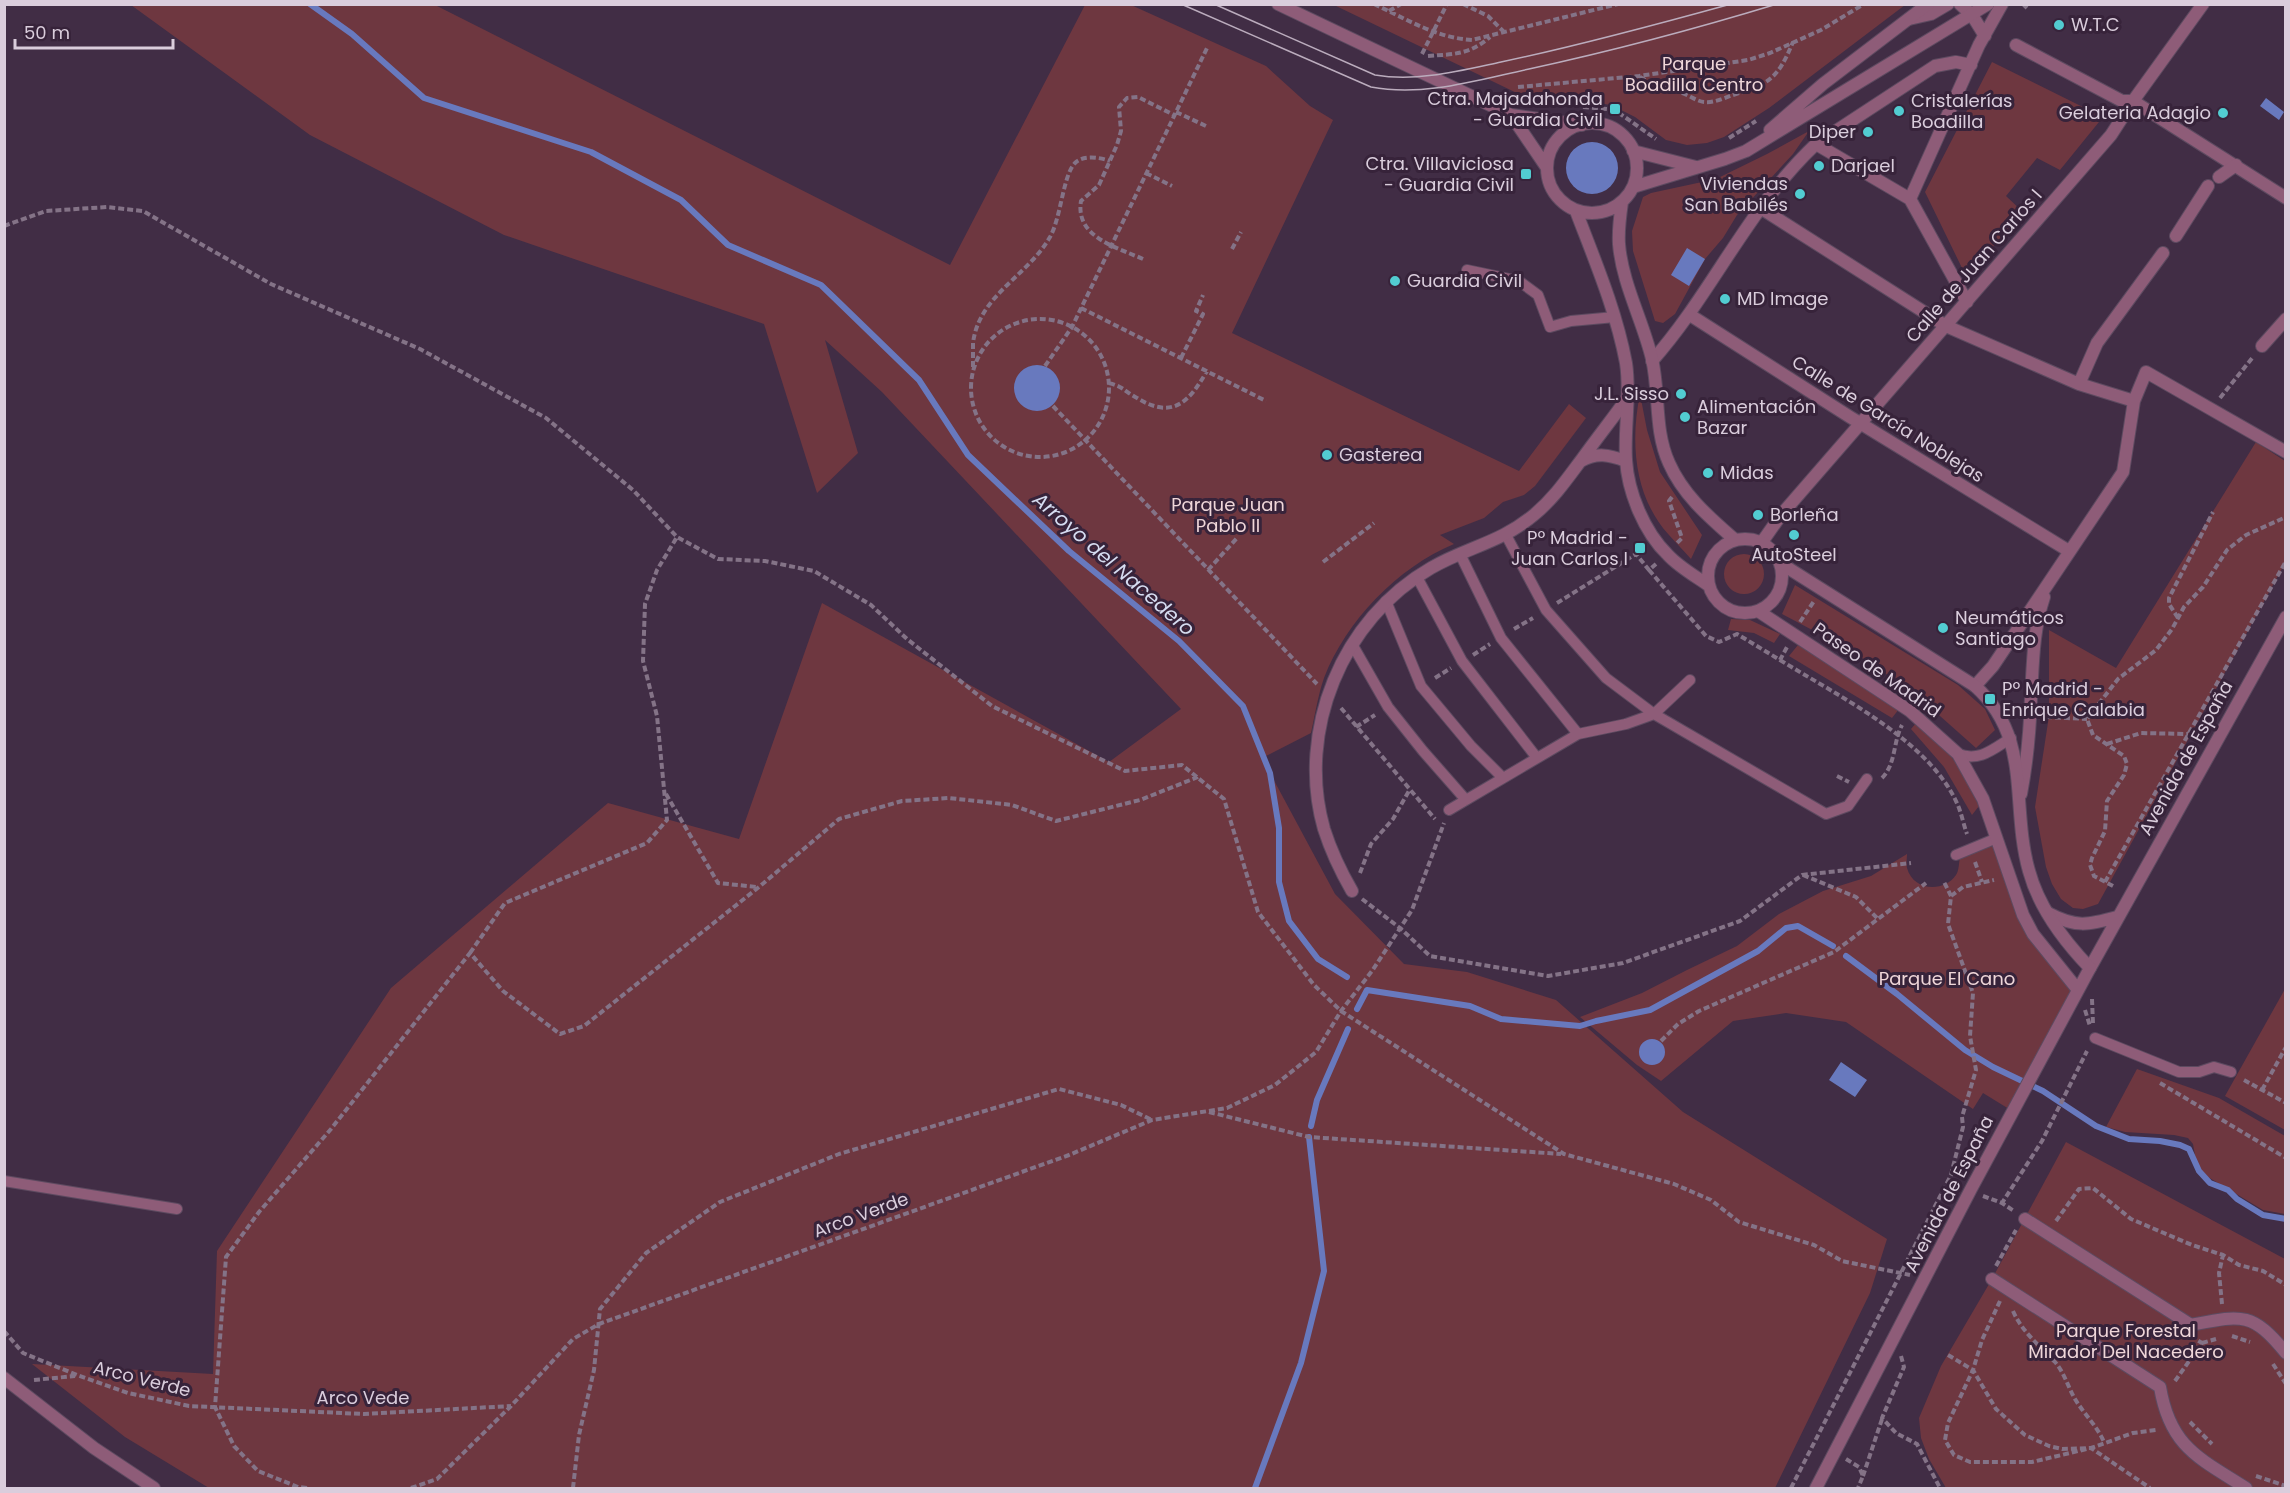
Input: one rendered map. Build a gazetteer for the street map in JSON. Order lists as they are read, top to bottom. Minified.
{"streets":{"street":["Calle de Juan Carlos I","Calle de García Noblejas","Paseo de Madrid","Avenida de España"],"path":["Arco Verde","Arco Vede"]},"crossings":[["Calle de Juan Carlos I","Calle de García Noblejas"],["Calle de Juan Carlos I","Paseo de Madrid"],["Paseo de Madrid","Avenida de España"],["Arco Verde","Arco Vede"]],"water":["Arroyo del Nacedero"],"parks":["Parque Boadilla Centro","Parque Juan Pablo II","Parque El Cano","Parque Forestal Mirador Del Nacedero"],"places":{"other":["W.T.C","Cristalerías Boadilla","Gelateria Adagio","Diper","Darjael","Viviendas San Babilés","Guardia Civil","MD Image","J.L. Sisso","Alimentación Bazar","Gasterea","Midas","Borleña","AutoSteel","Neumáticos Santiago"],"transit":["Ctra. Majadahonda - Guardia Civil","Ctra. Villaviciosa - Guardia Civil","Pº Madrid - Juan Carlos I","Pº Madrid - Enrique Calabia"]},"scale_bar":"50 m"}
